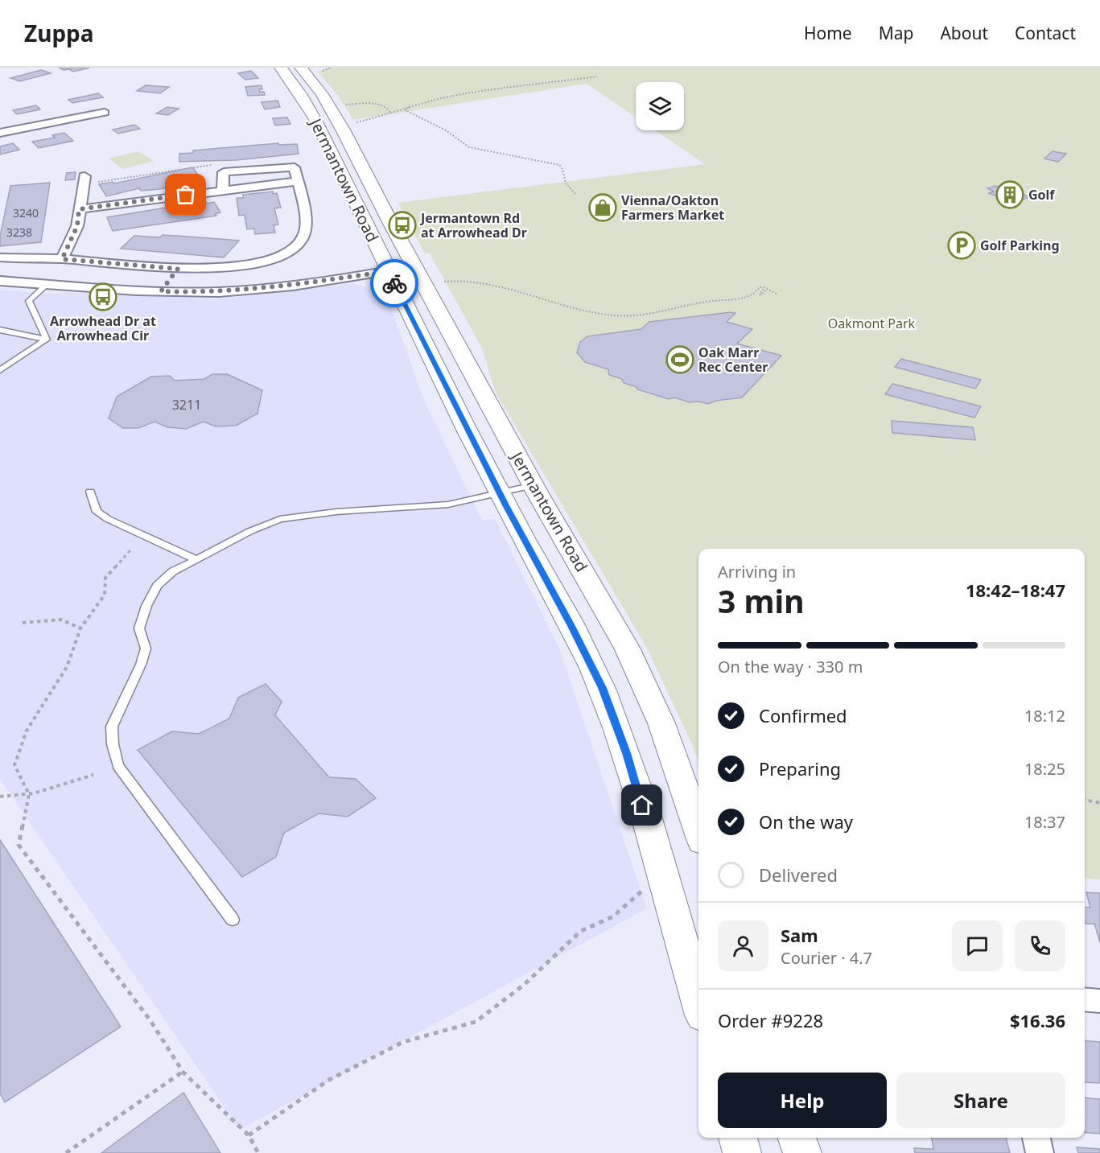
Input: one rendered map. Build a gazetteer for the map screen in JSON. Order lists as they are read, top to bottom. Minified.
{"streets":{"main road":["Jermantown Road"]},"parks":["Oakmont Park"],"places":{"building":["Golf"],"shop":["Vienna/Oakton Farmers Market"],"bus stop":["Jermantown Rd at Arrowhead Dr","Arrowhead Dr at Arrowhead Cir"],"parking":["Golf Parking"],"sports":["Oak Marr Rec Center"]},"house_numbers":["3240","3238","3211"],"page":{"header":"Zuppa","nav":["Home","Map","About","Contact"],"heading":["3 min","Arriving in","18:42–18:47"],"panel":["Sam","Courier · 4.7","Order #9228","$16.36"],"bar":"On the way · 330 m","list":[["Confirmed","18:12"],["Preparing","18:25"],["On the way","18:37"],"Delivered"],"buttons":["Help","Share"]}}
